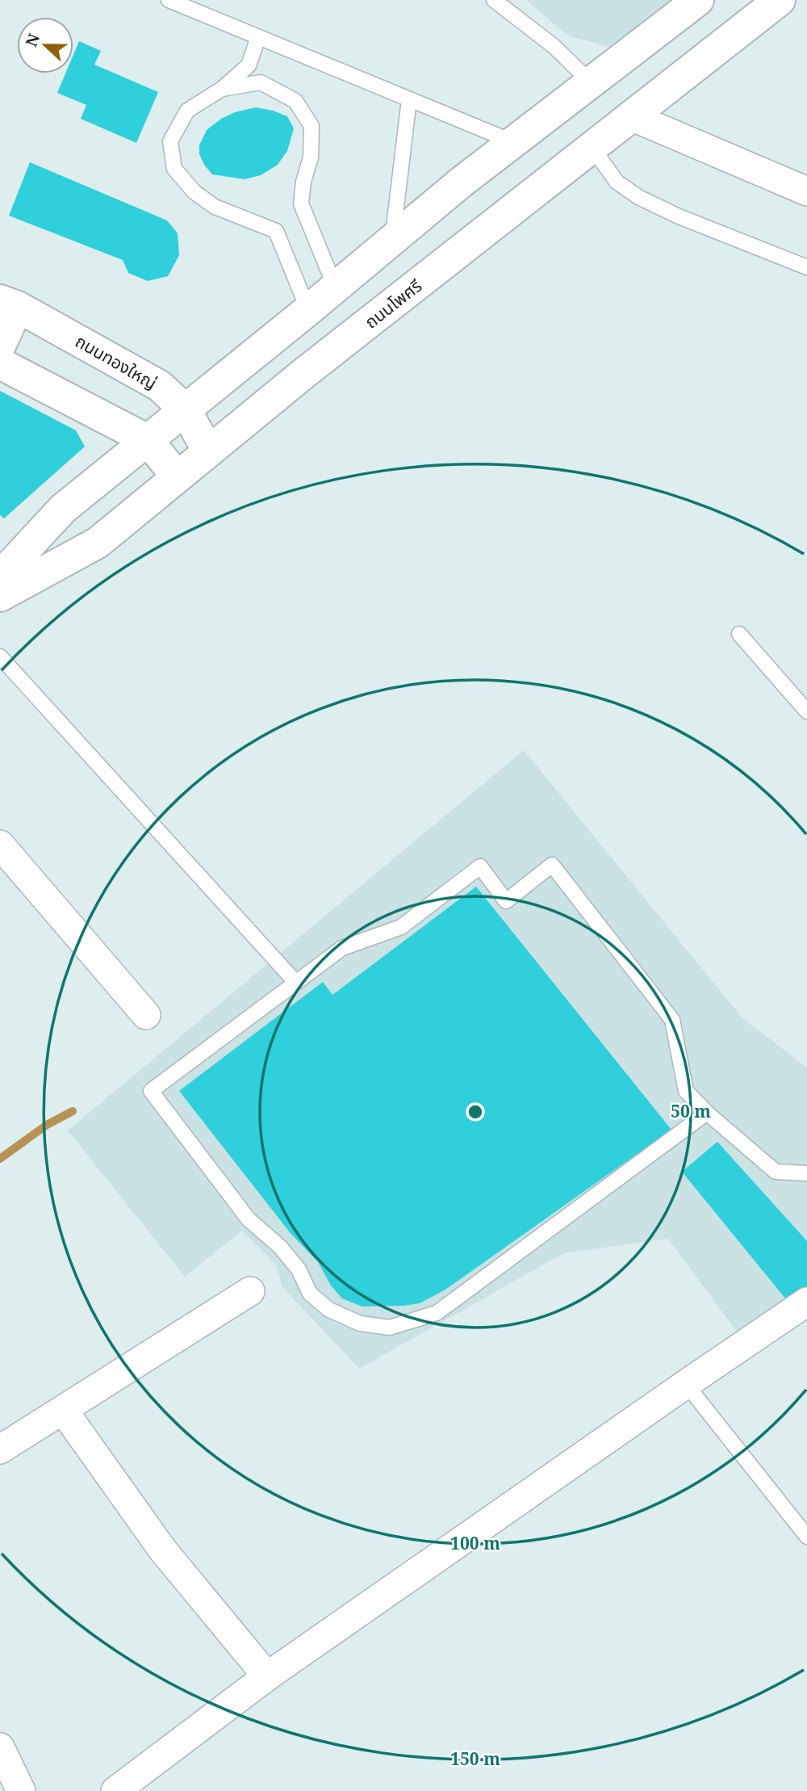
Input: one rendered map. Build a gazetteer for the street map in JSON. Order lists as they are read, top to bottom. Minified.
{"streets":{"main road":["ถนนโพศรี","ถนนทองใหญ่"]},"crossings":[["ถนนโพศรี","ถนนทองใหญ่"]],"north":"left","rings":["50 m","100 m","150 m"]}
